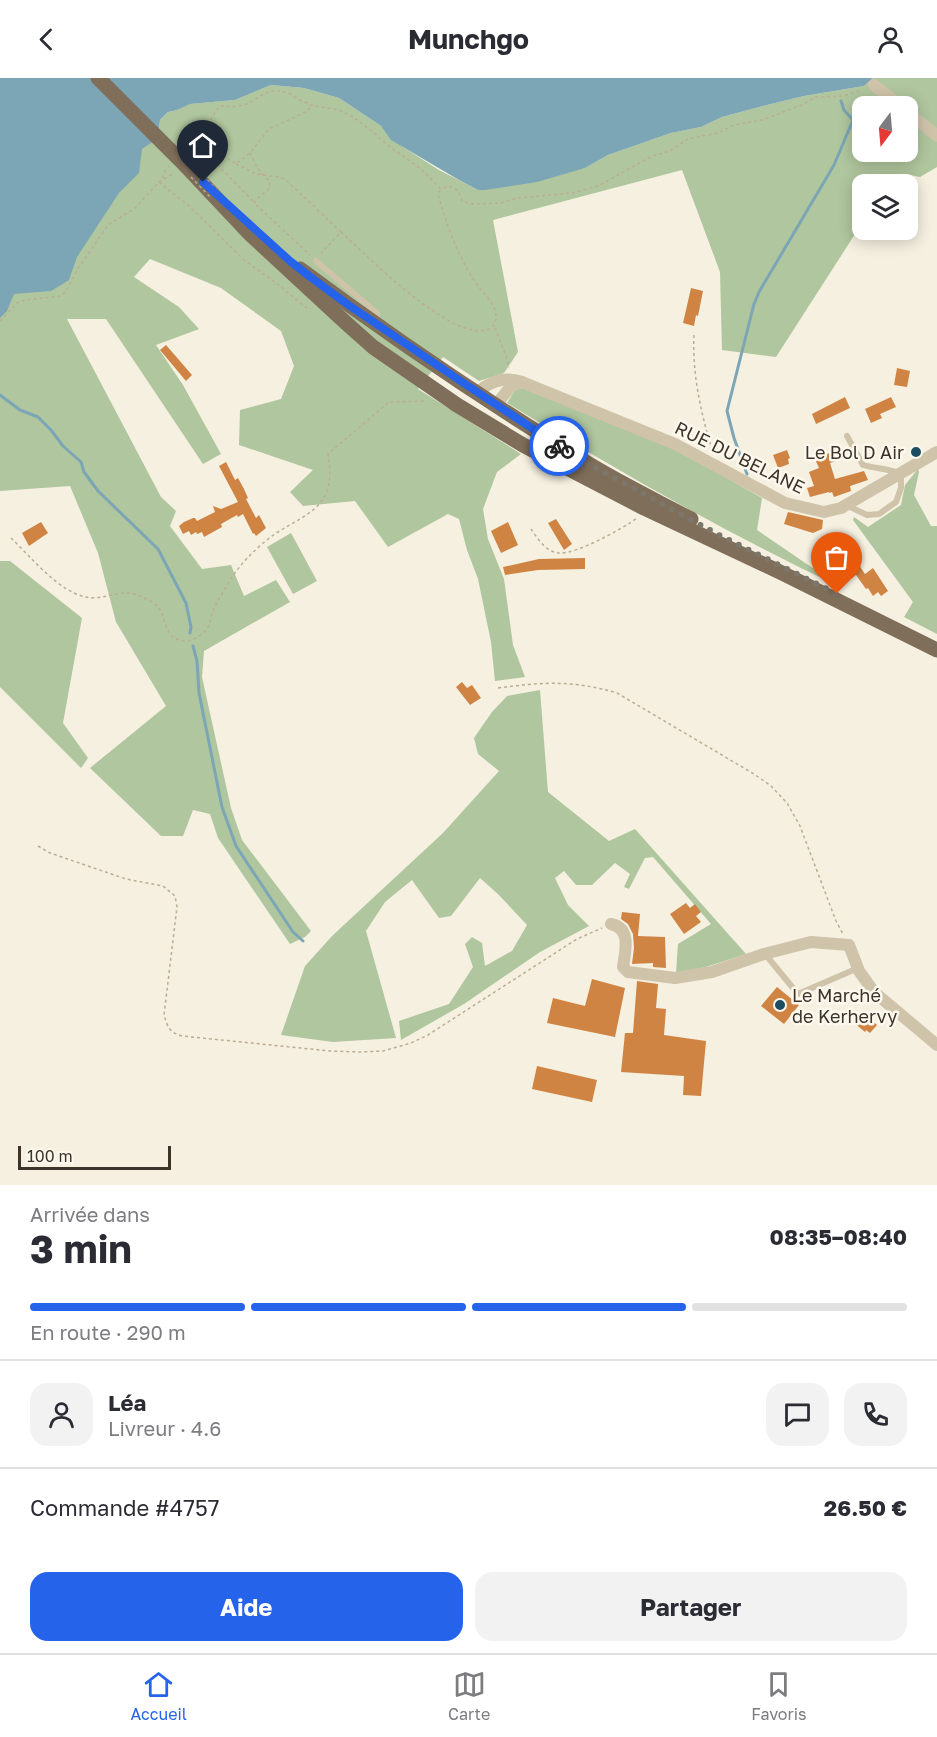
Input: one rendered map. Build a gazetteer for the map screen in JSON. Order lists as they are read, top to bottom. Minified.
{"streets":{"street":["RUE DU BELANE"]},"places":["Le Bol D Air","Le Marché de Kerhervy"],"scale_bar":"100 m","north":"bottom","page":{"header":"Munchgo","scale":"100 m","heading":["3 min","Arrivée dans","08:35–08:40"],"panel":["Léa","Livreur · 4.6","Commande #4757","26.50 €"],"bar":"En route · 290 m","buttons":["Aide","Partager"],"tabs":["Accueil","Carte","Favoris"]}}
